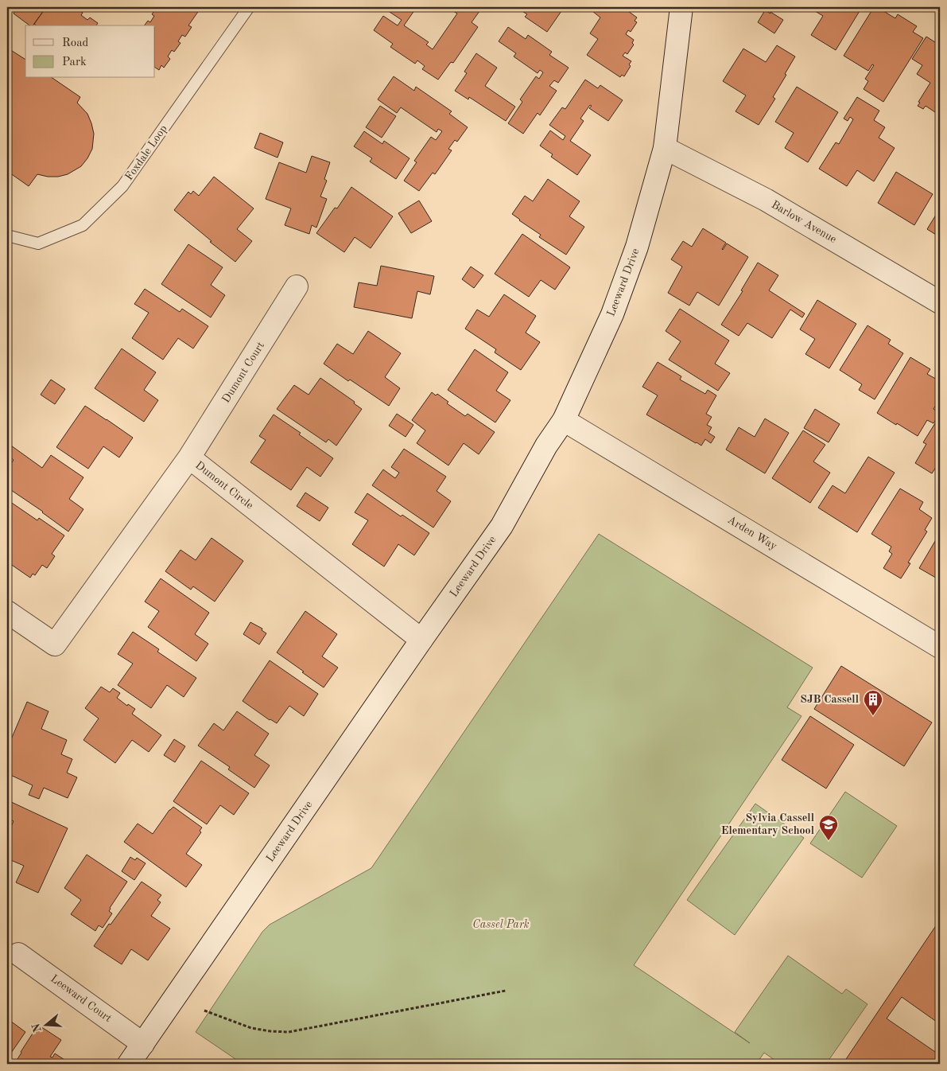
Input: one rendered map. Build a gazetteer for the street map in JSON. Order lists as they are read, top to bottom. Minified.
{"streets":{"street":["Barlow Avenue","Leeward Drive","Dumont Court","Dumont Circle","Arden Way","Leeward Court"],"lane":["Foxdale Loop"]},"crossings":[["Barlow Avenue","Leeward Drive"],["Leeward Drive","Dumont Circle"],["Leeward Drive","Arden Way"],["Leeward Drive","Leeward Court"],["Dumont Court","Dumont Circle"]],"parks":["Cassel Park"],"places":{"building":["SJB Cassell"],"school or university":["Sylvia Cassell Elementary School"]},"legend":["Road","Park"],"north":"left"}
